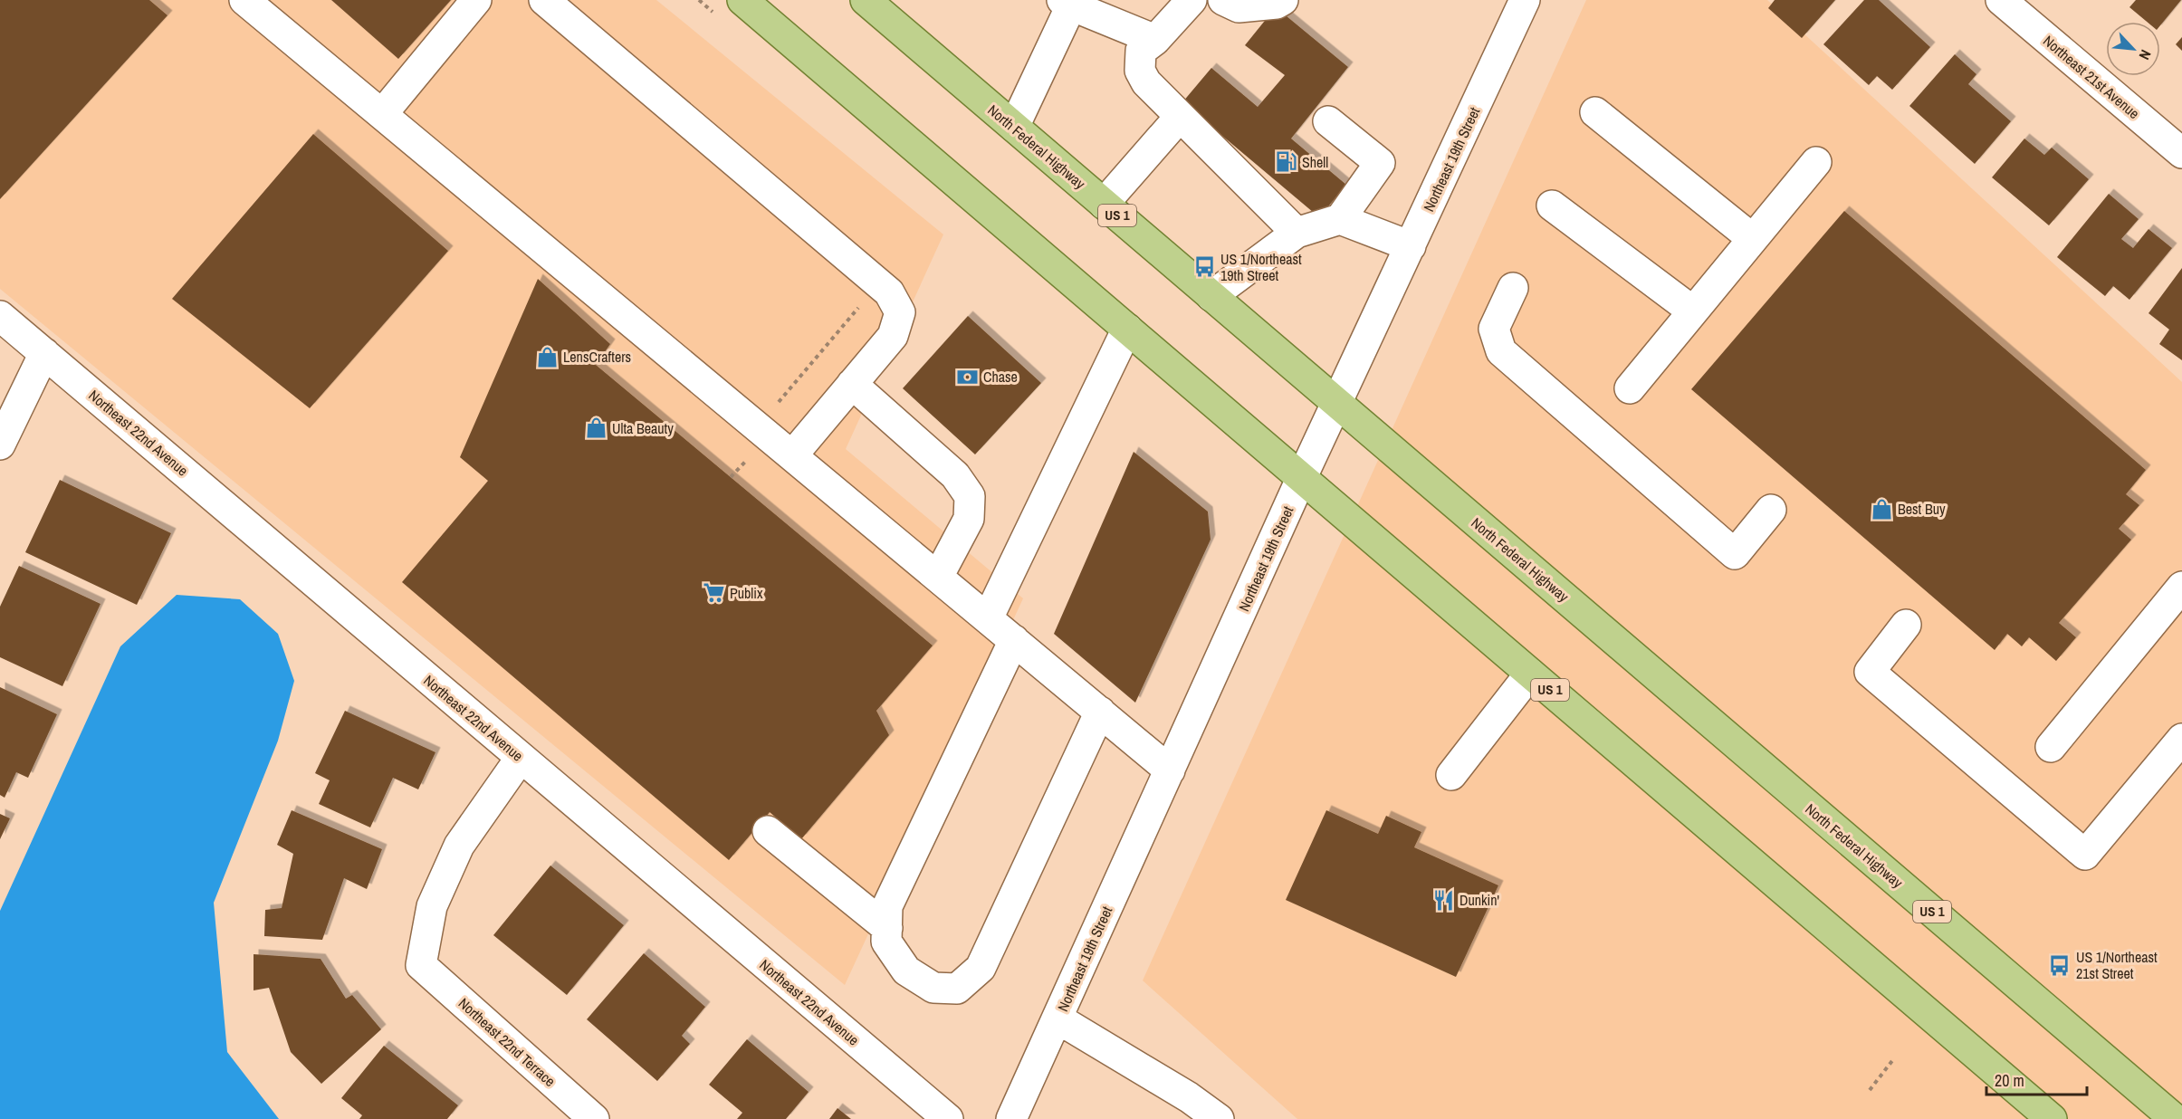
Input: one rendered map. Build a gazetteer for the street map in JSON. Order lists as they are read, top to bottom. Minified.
{"streets":{"main road":["North Federal Highway","US 1"],"street":["Northeast 21st Avenue","Northeast 19th Street","Northeast 22nd Avenue","Northeast 22nd Terrace"]},"crossings":[["North Federal Highway","Northeast 19th Street"],["Northeast 19th Street","US 1"],["Northeast 22nd Avenue","Northeast 22nd Terrace"]],"places":{"fuel station":["Shell"],"bus stop":["US 1/Northeast 19th Street","US 1/Northeast 21st Street"],"shop":["LensCrafters","Ulta Beauty","Best Buy"],"bank":["Chase"],"supermarket":["Publix"],"restaurant":["Dunkin'"]},"scale_bar":"20 m","north":"bottom right"}
